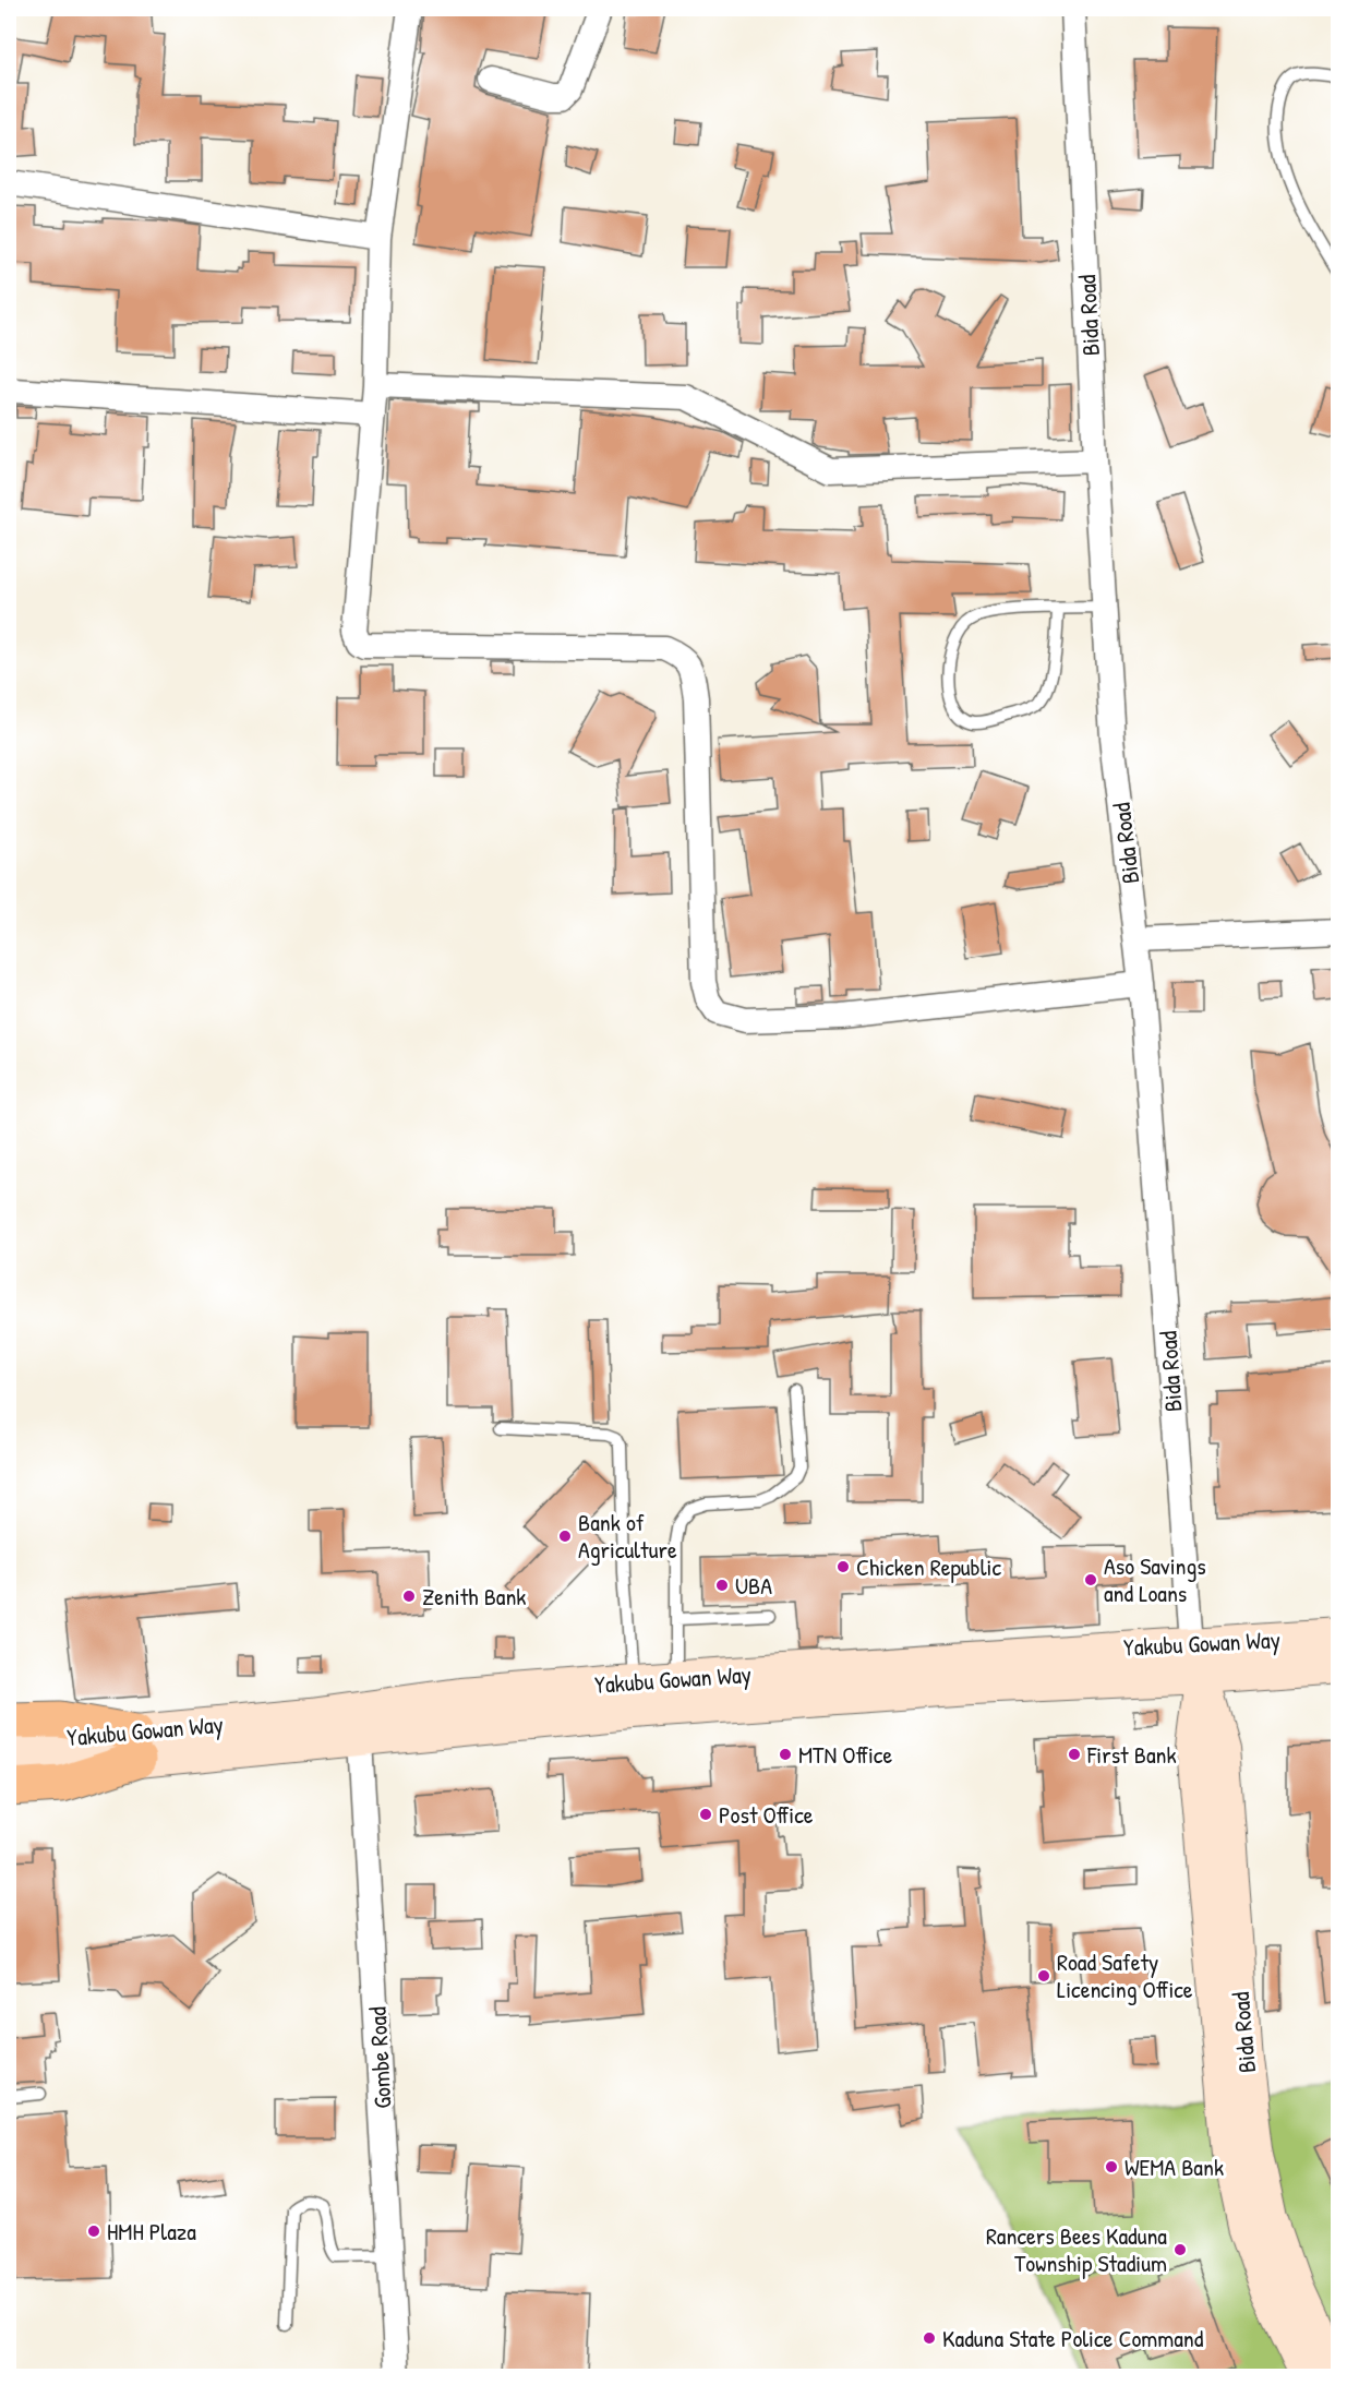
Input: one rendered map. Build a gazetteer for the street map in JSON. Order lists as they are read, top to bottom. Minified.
{"streets":{"street":["Bida Road","Yakubu Gowan Way","Gombe Road"]},"crossings":[["Bida Road","Yakubu Gowan Way"],["Yakubu Gowan Way","Gombe Road"]],"places":["Bank of Agriculture","Chicken Republic","Aso Savings and Loans","UBA","Zenith Bank","MTN Office","First Bank","Post Office","Road Safety Licencing Office","WEMA Bank","HMH Plaza","Rancers Bees Kaduna Township Stadium","Kaduna State Police Command"]}
